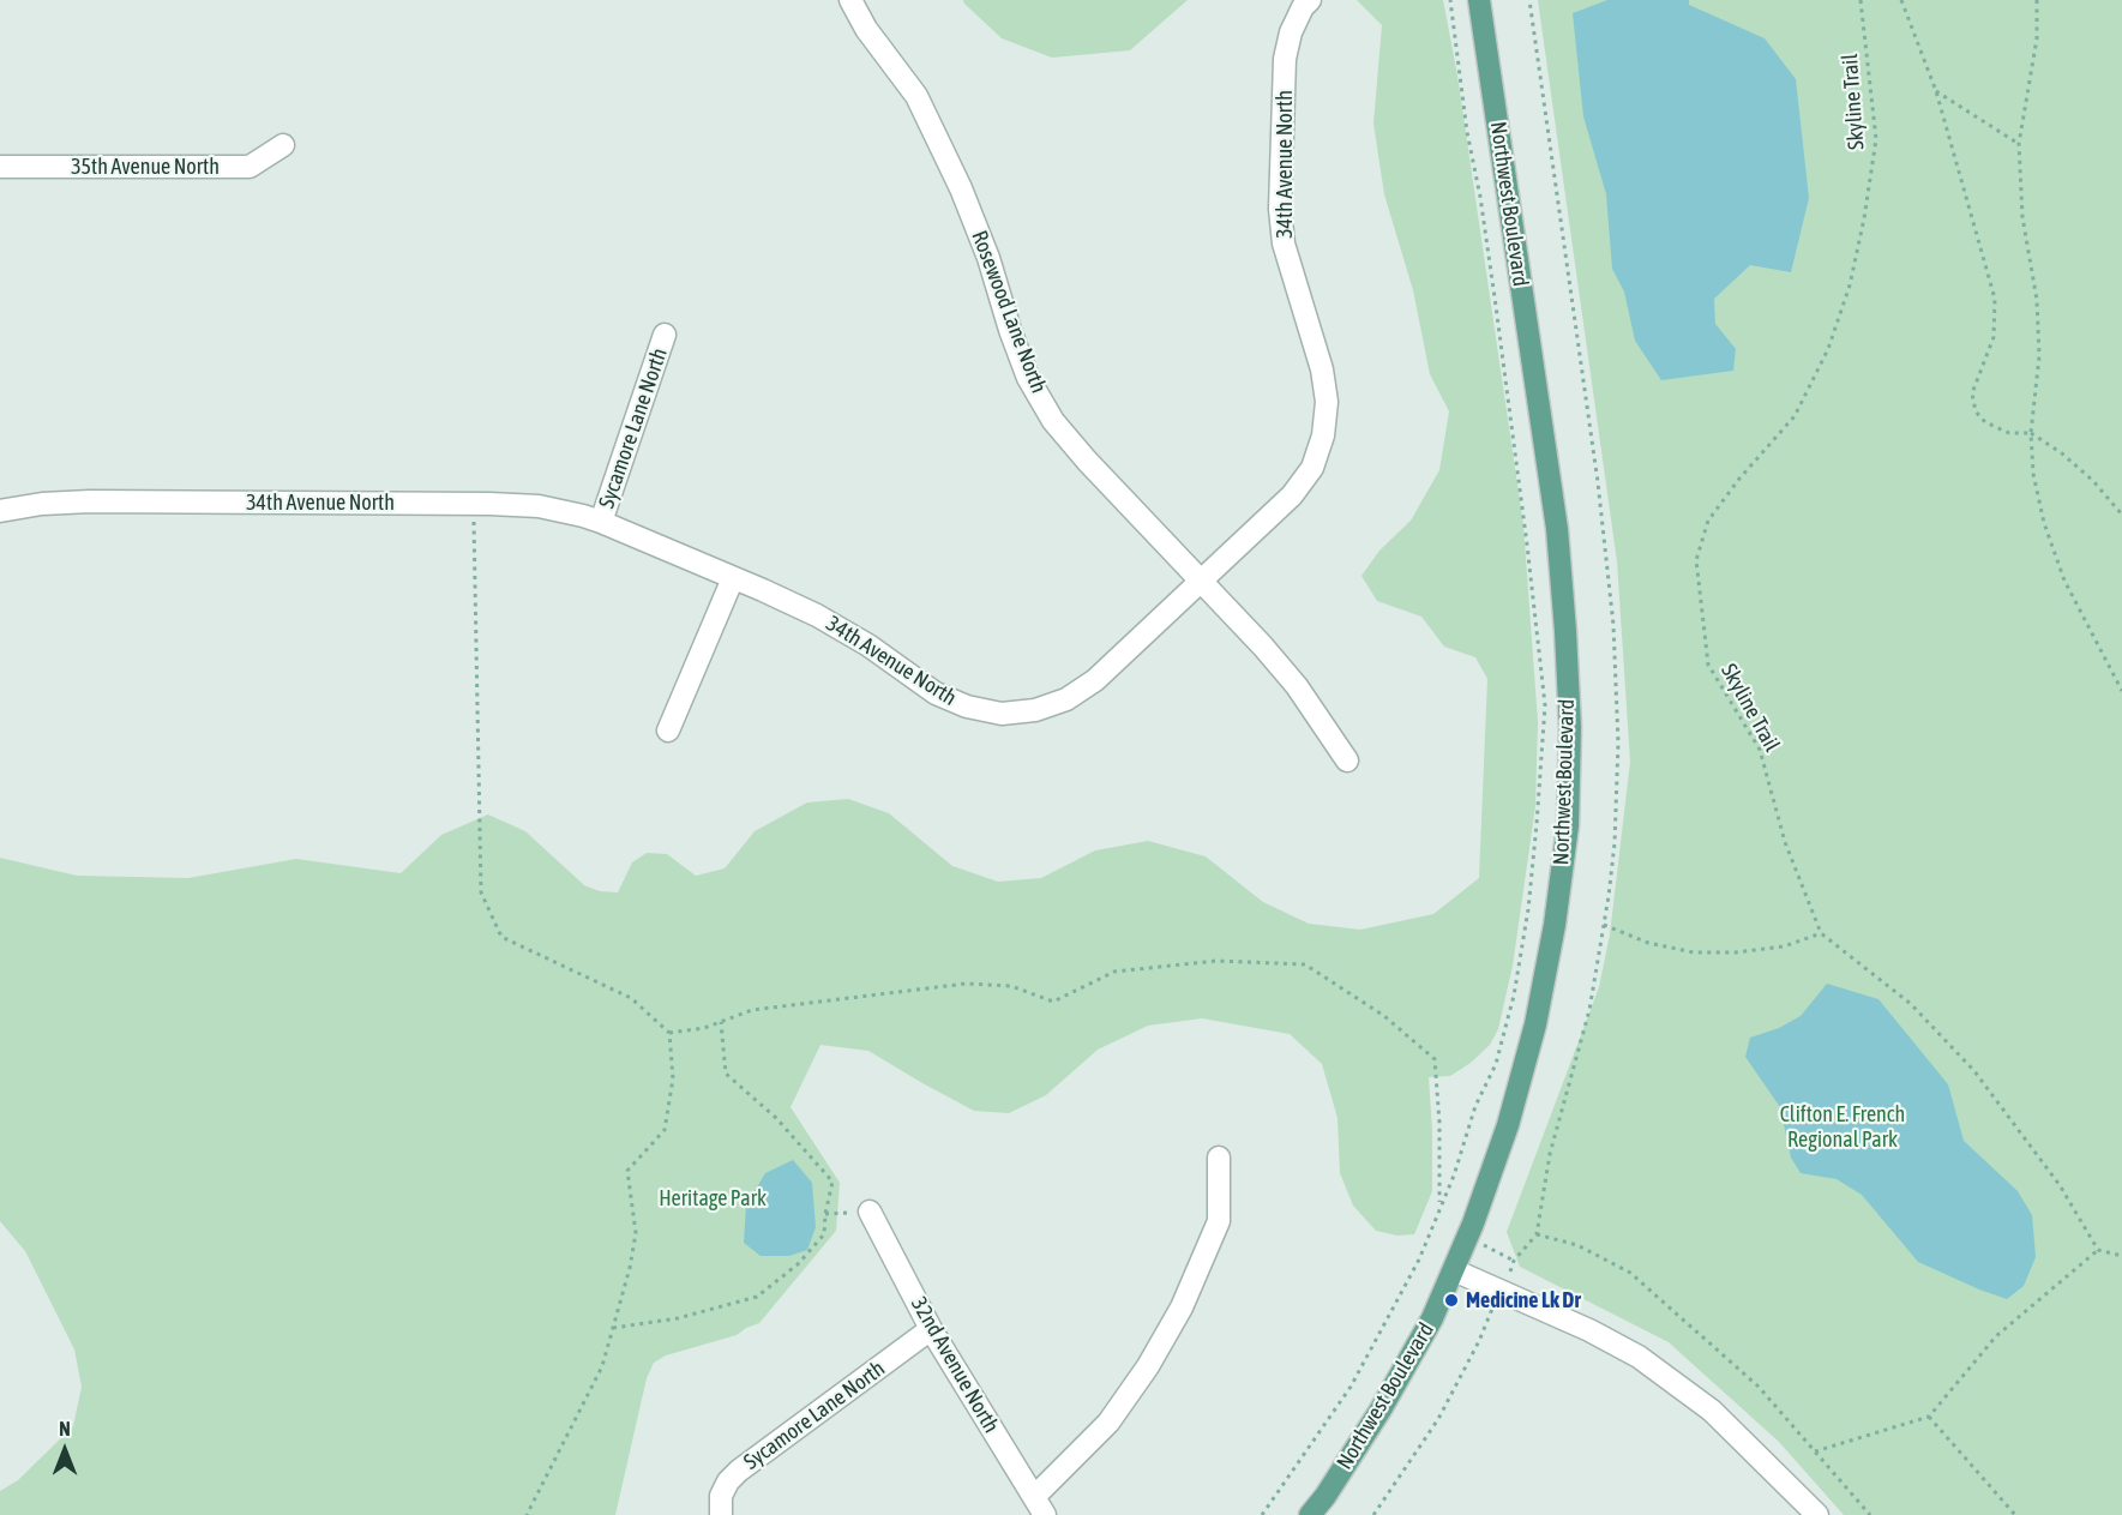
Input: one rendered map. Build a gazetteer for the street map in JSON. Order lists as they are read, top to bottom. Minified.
{"streets":{"main road":["Northwest Boulevard"],"street":["34th Avenue North","35th Avenue North","Rosewood Lane North","Sycamore Lane North","32nd Avenue North"],"path":["Skyline Trail"]},"crossings":[["34th Avenue North","Rosewood Lane North"],["34th Avenue North","Sycamore Lane North"],["Sycamore Lane North","32nd Avenue North"]],"parks":["Clifton E. French Regional Park","Heritage Park"],"places":["Medicine Lk Dr"],"north":"top"}
